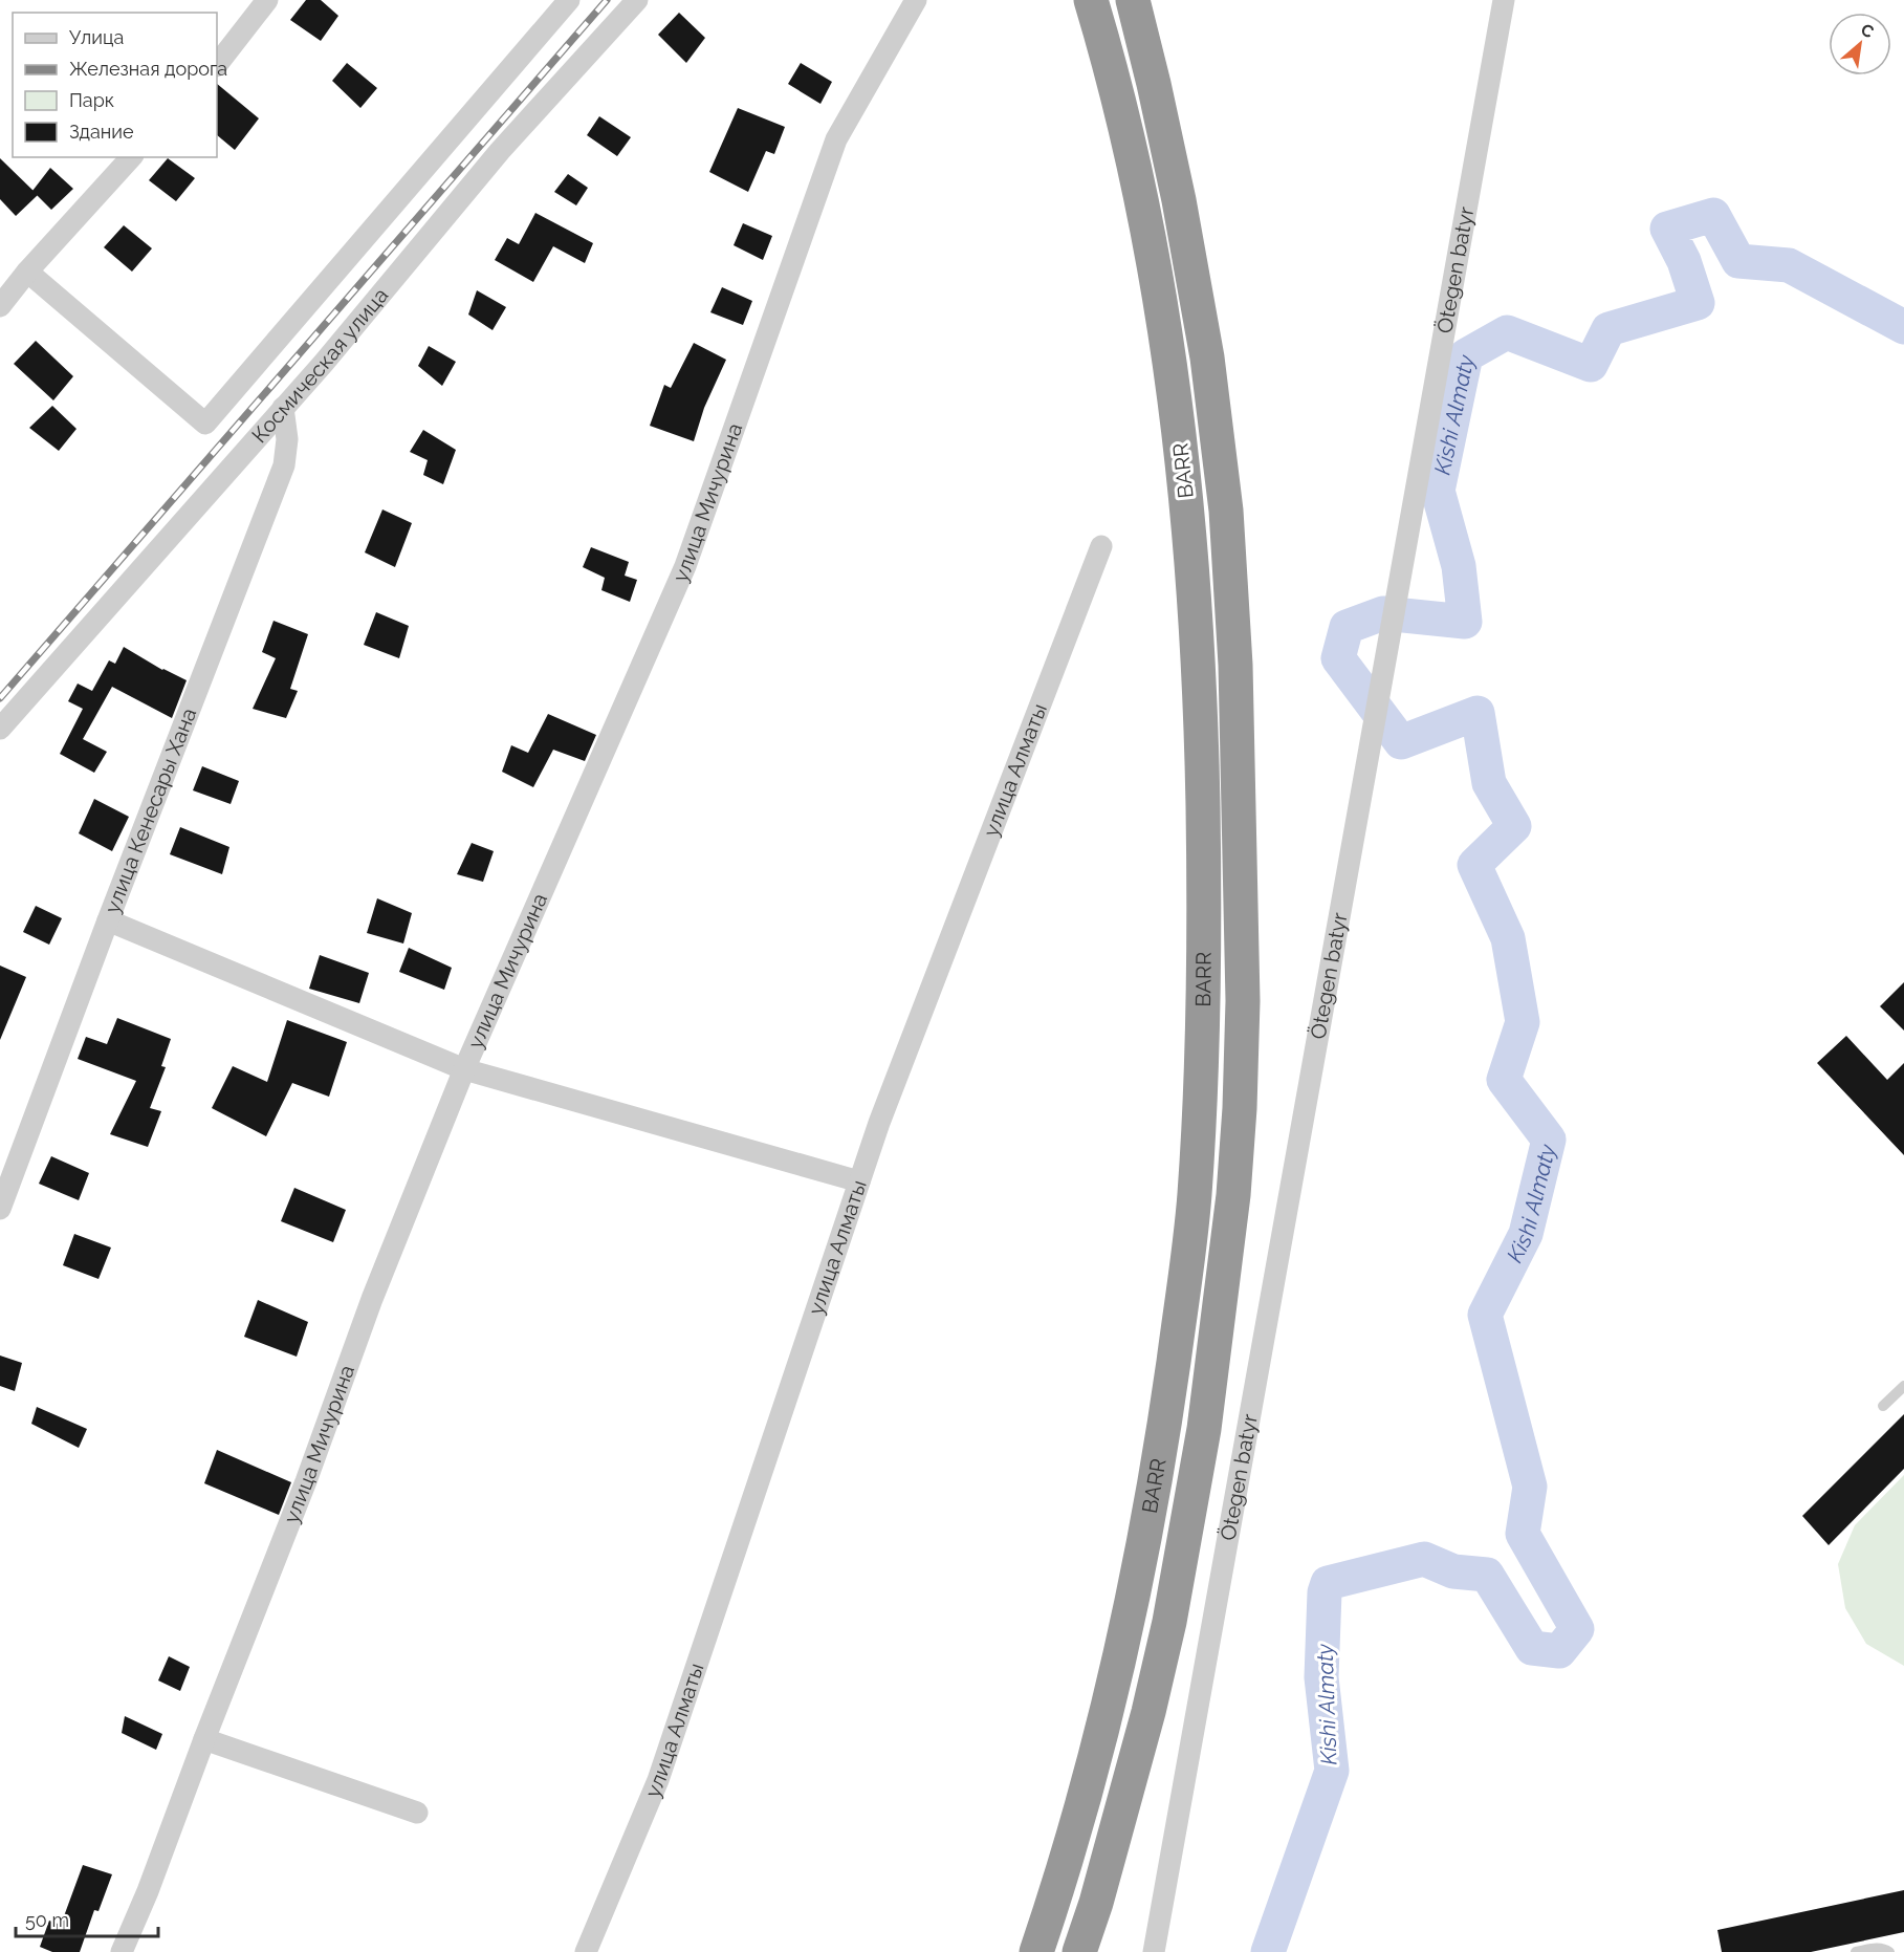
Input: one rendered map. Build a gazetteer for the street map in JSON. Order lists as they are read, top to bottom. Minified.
{"streets":{"highway":["BARR"],"street":["Ötegen batyr","Космическая улица","улица Мичурина","улица Алматы","улица Кенесары Хана"]},"crossings":[["Космическая улица","улица Кенесары Хана"]],"water":["Kіshі Almaty"],"legend":["Улица","Железная дорога","Парк","Здание"],"scale_bar":"50 m","north":"top right"}
